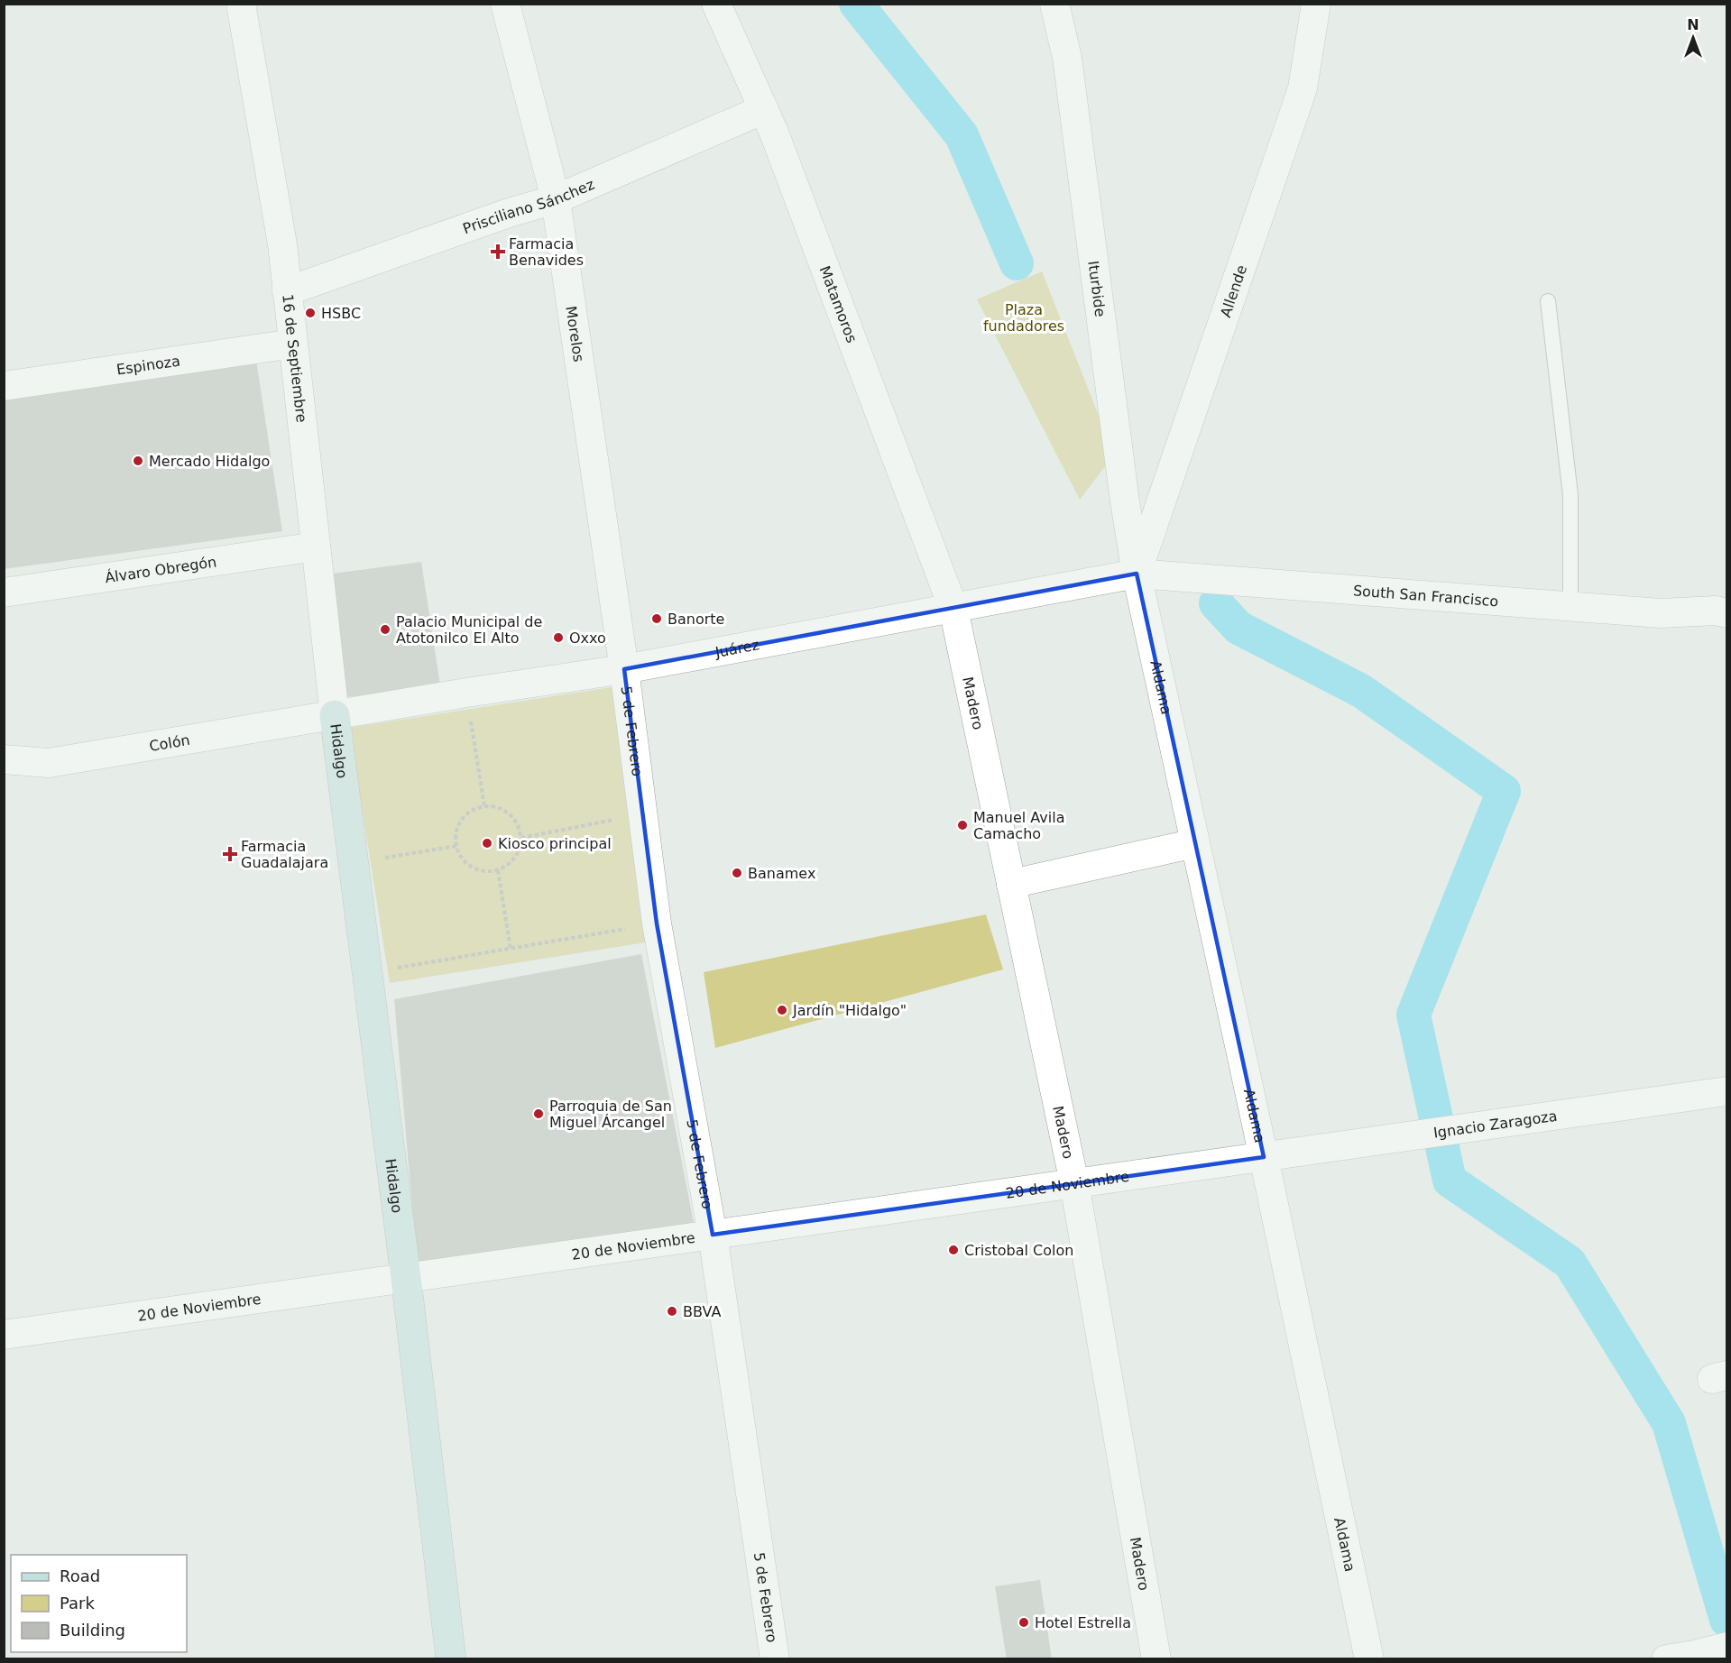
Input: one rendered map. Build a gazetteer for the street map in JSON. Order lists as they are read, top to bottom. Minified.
{"streets":{"street":["Prisciliano Sánchez","Iturbide","Allende","Matamoros","Morelos","16 de Septiembre","Espinoza","Álvaro Obregón","South San Francisco","Juárez","Aldama","Madero","5 de Febrero","Colón","Hidalgo","Ignacio Zaragoza","20 de Noviembre"]},"crossings":[["Prisciliano Sánchez","Matamoros"],["Prisciliano Sánchez","Morelos"],["Prisciliano Sánchez","16 de Septiembre"],["Iturbide","Allende"],["Iturbide","South San Francisco"],["Iturbide","Juárez"],["Iturbide","Aldama"],["Allende","South San Francisco"],["Allende","Juárez"],["Allende","Aldama"],["Matamoros","Juárez"],["Matamoros","Madero"],["Morelos","Juárez"],["Morelos","5 de Febrero"],["16 de Septiembre","Espinoza"],["16 de Septiembre","Álvaro Obregón"],["16 de Septiembre","Juárez"],["16 de Septiembre","Colón"],["16 de Septiembre","Hidalgo"],["South San Francisco","Juárez"],["South San Francisco","Aldama"],["Juárez","Aldama"],["Juárez","Madero"],["Juárez","5 de Febrero"],["Juárez","Colón"],["Juárez","Hidalgo"],["Aldama","Ignacio Zaragoza"],["Aldama","20 de Noviembre"],["Madero","20 de Noviembre"],["5 de Febrero","20 de Noviembre"],["Colón","Hidalgo"],["Hidalgo","20 de Noviembre"],["Ignacio Zaragoza","20 de Noviembre"]],"parks":["Plaza fundadores"],"places":{"health":["Farmacia Benavides","Farmacia Guadalajara"],"other":["HSBC","Mercado Hidalgo","Banorte","Palacio Municipal de Atotonilco El Alto","Oxxo","Manuel Avila Camacho","Kiosco principal","Banamex","Jardín \"Hidalgo\"","Parroquia de San Miguel Árcangel","Cristobal Colon","BBVA","Hotel Estrella"]},"legend":["Road","Park","Building"],"north":"top"}
